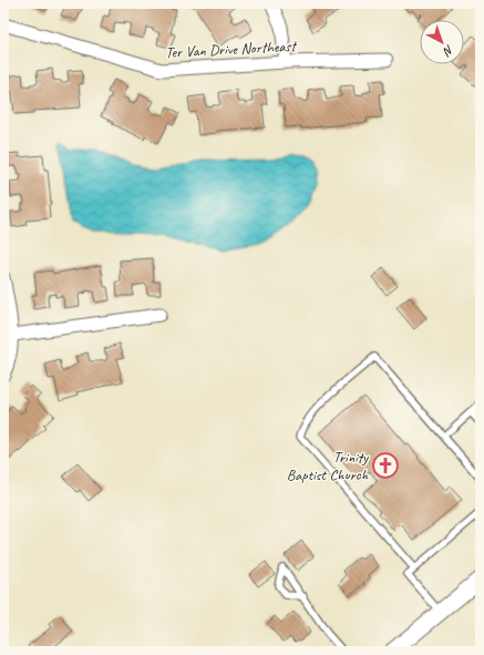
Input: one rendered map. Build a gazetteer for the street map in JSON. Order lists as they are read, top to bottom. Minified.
{"streets":{"street":["Ter Van Drive Northeast"]},"places":{"church":["Trinity Baptist Church"]},"north":"bottom right"}
